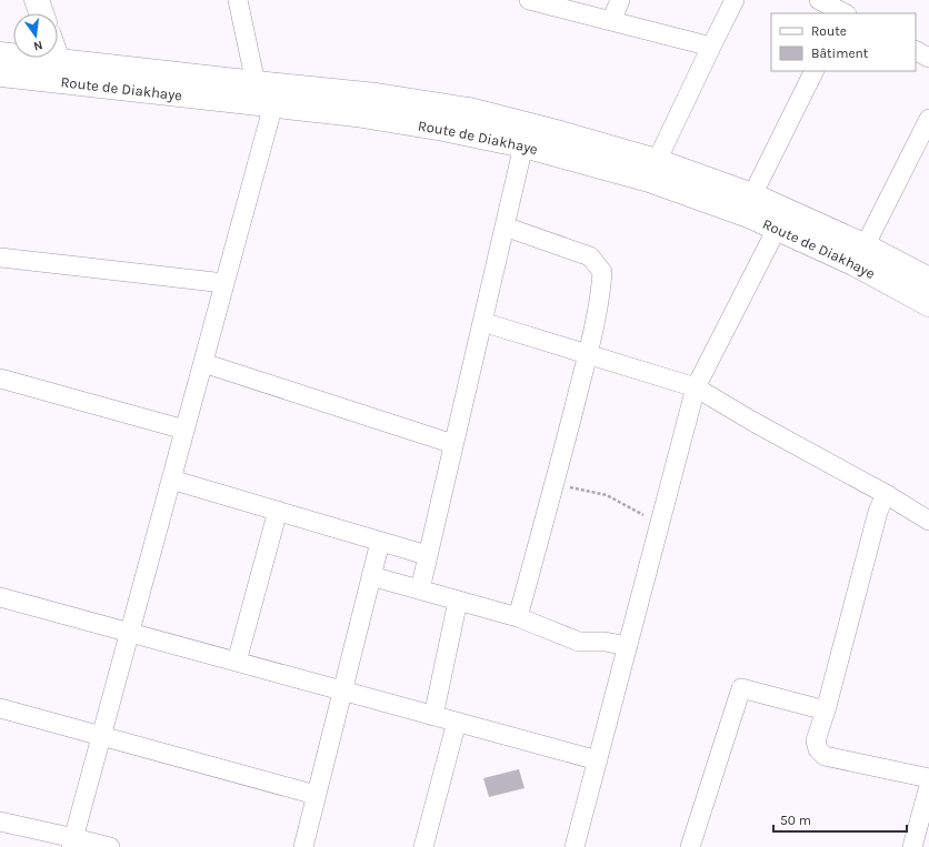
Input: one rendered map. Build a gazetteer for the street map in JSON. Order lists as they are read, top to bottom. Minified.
{"streets":{"main road":["Route de Diakhaye"]},"legend":["Route","Bâtiment"],"scale_bar":"50 m","north":"bottom"}
